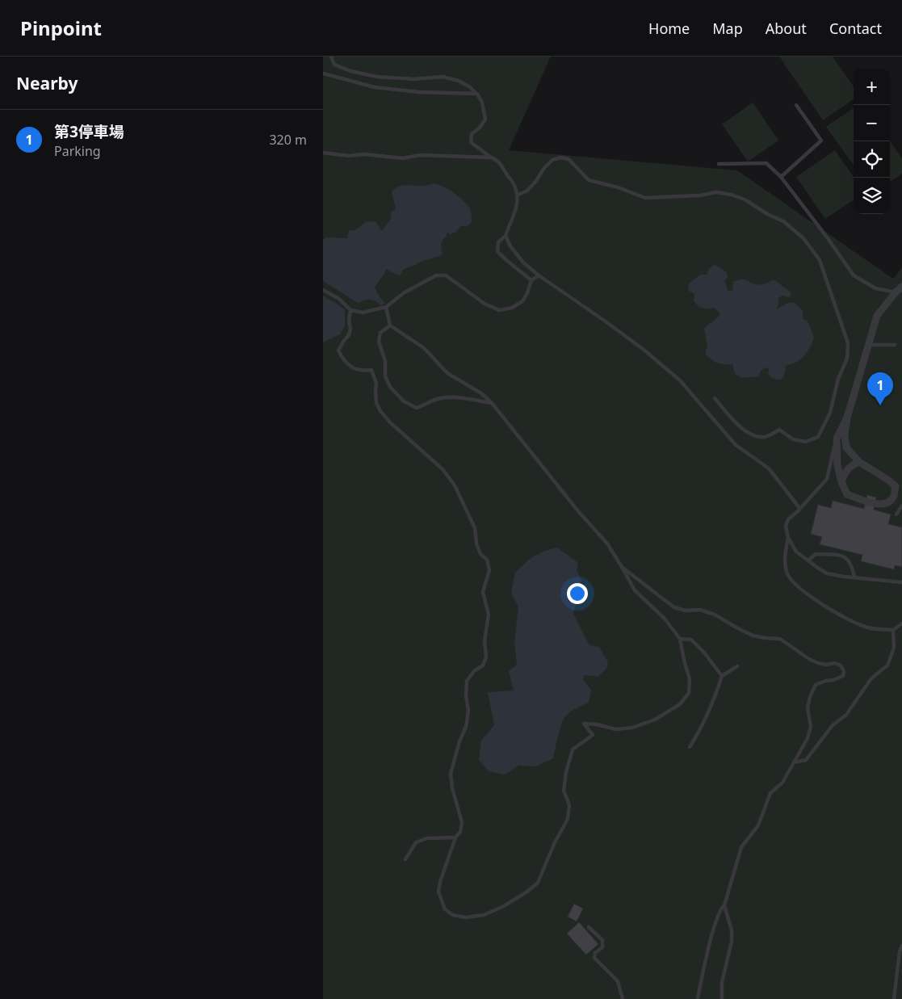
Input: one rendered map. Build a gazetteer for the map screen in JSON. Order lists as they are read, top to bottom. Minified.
{"page":{"header":"Pinpoint","nav":["Home","Map","About","Contact"],"heading":"Nearby","map_buttons":["+","−"],"list":[{"mark":"1","name":"第3停車場","note":"Parking","value":"320 m"}],"pins":"1"}}
